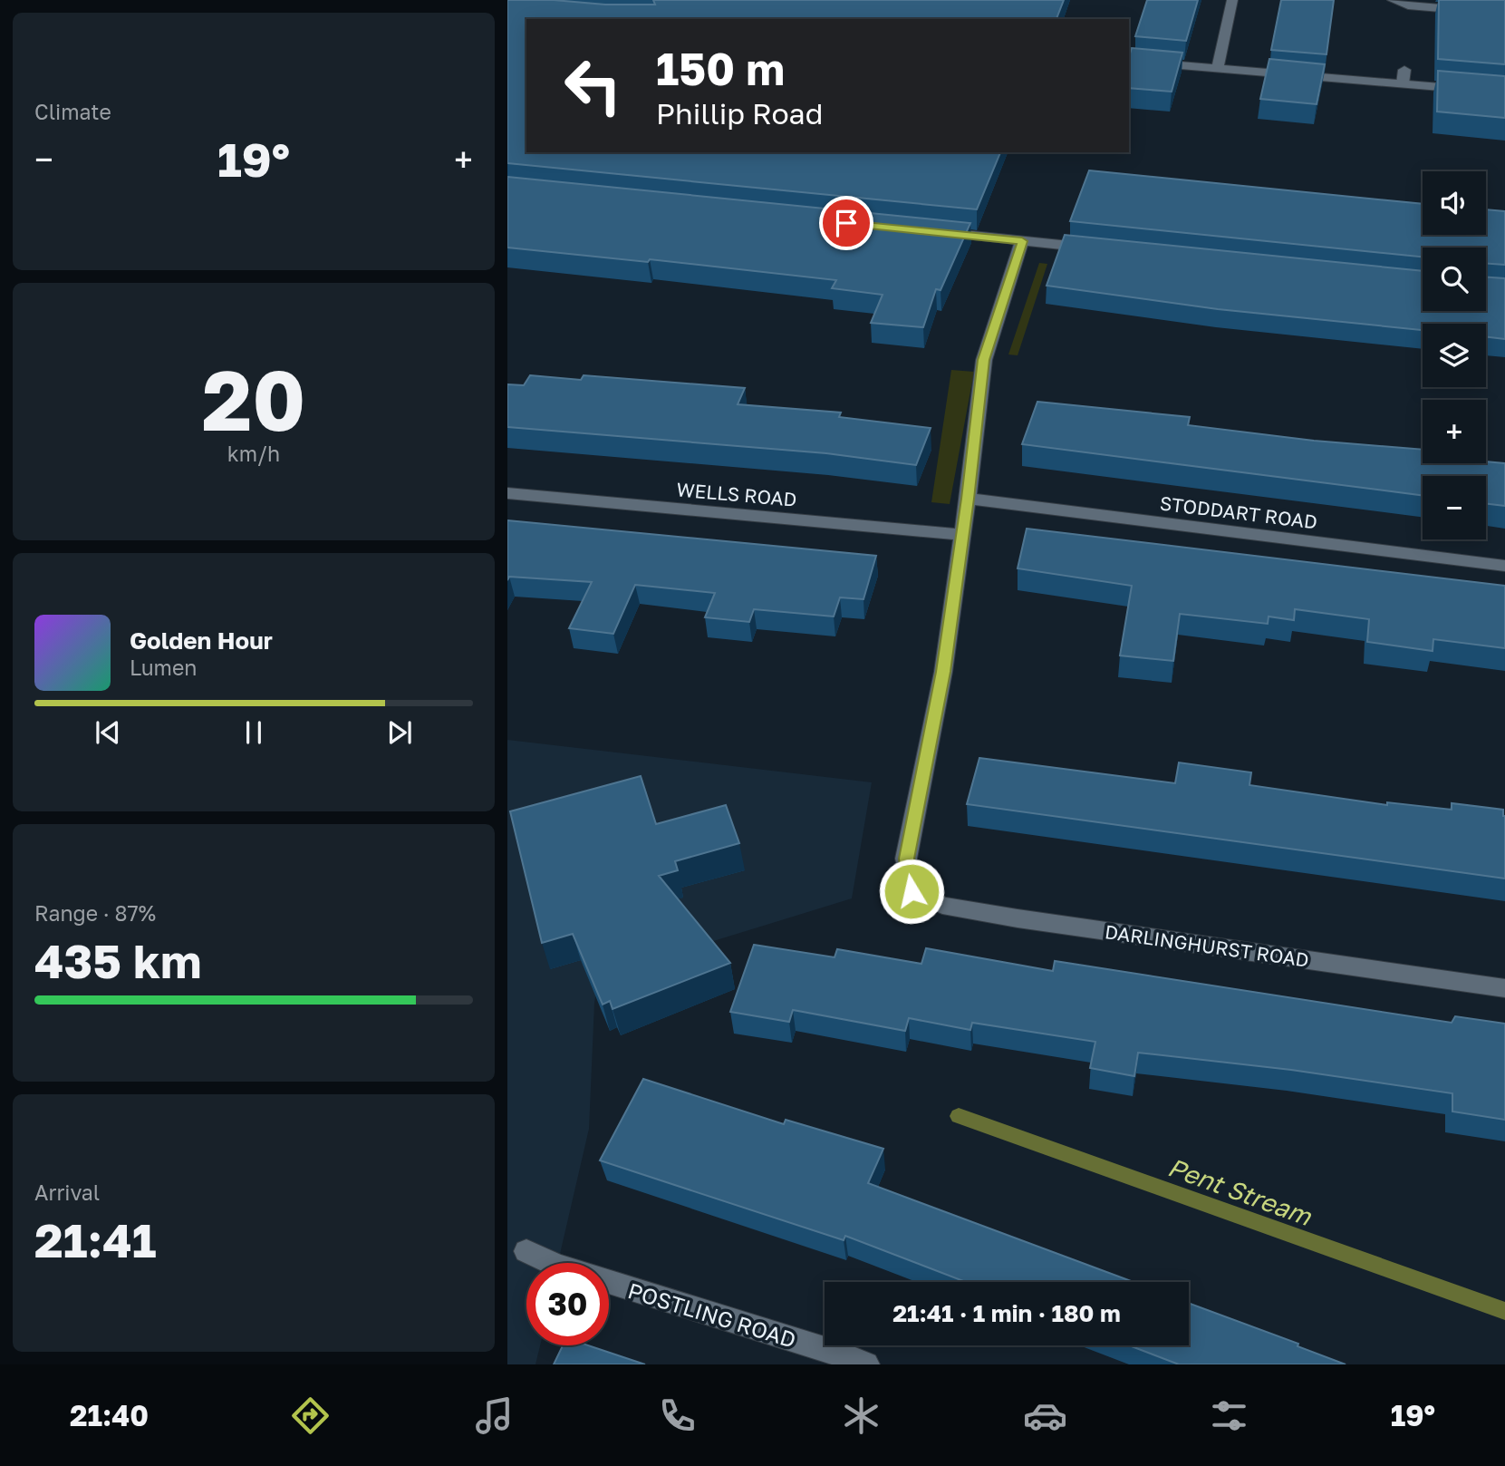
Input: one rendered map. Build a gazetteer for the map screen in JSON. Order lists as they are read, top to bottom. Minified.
{"streets":{"street":["WELLS ROAD","STODDART ROAD","DARLINGHURST ROAD","POSTLING ROAD"]},"crossings":[["WELLS ROAD","DARLINGHURST ROAD"]],"water":["Pent Stream"],"page":{"tile":["Climate",["20","km/h"],["Range · 87%","435 km"],["Arrival","21:41"]],"turn":["150 m","Phillip Road"],"heat":["−","19°","+"],"map_buttons":["+","−"],"song":["Golden Hour","Lumen"],"limit":"30","trip":"21:41 · 1 min · 180 m","tabs":["21:40","19°"]}}
